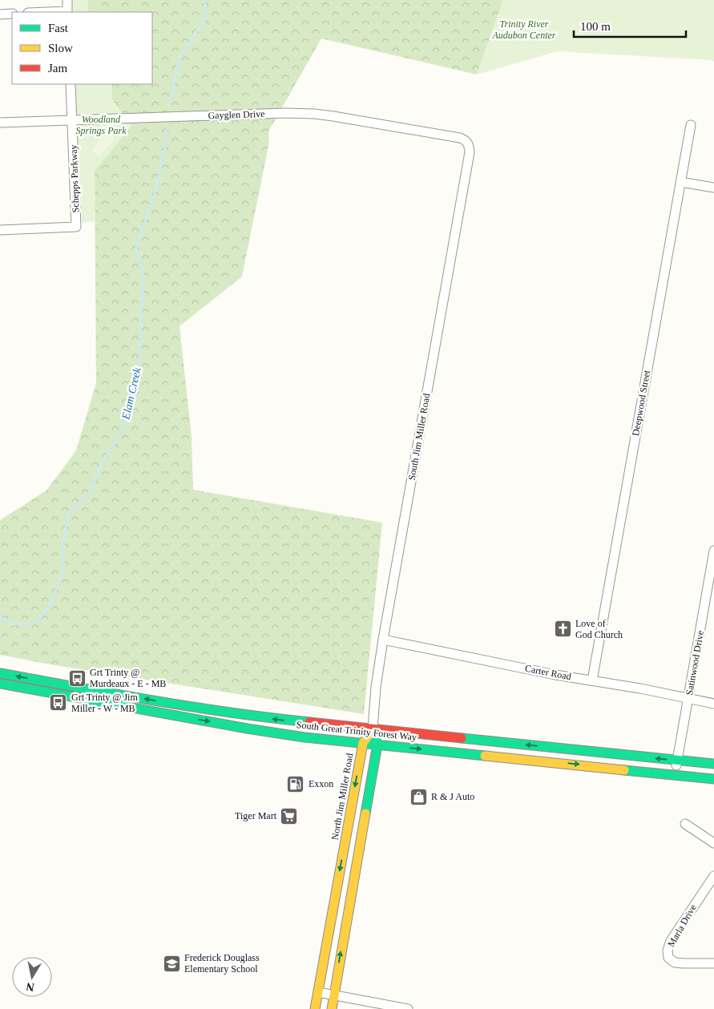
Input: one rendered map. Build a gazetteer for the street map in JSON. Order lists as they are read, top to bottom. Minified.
{"streets":{"main road":["South Great Trinity Forest Way","North Jim Miller Road"],"street":["Gayglen Drive","Schepps Parkway","Deepwood Street","South Jim Miller Road","Satinwood Drive","Carter Road","Marla Drive"]},"crossings":[["Gayglen Drive","Schepps Parkway"],["Gayglen Drive","South Jim Miller Road"],["Deepwood Street","Carter Road"],["South Jim Miller Road","Carter Road"],["South Jim Miller Road","South Great Trinity Forest Way"],["South Jim Miller Road","North Jim Miller Road"],["Satinwood Drive","Carter Road"],["Satinwood Drive","South Great Trinity Forest Way"],["South Great Trinity Forest Way","North Jim Miller Road"]],"water":["Elam Creek"],"parks":["Trinity River Audubon Center","Woodland Springs Park"],"places":{"church":["Love of God Church"],"bus stop":["Grt Trinty @ Murdeaux - E - MB","Grt Trinty @ Jim Miller - W - MB"],"fuel station":["Exxon"],"shop":["R & J Auto"],"supermarket":["Tiger Mart"],"school or university":["Frederick Douglass Elementary School"]},"legend":["Fast","Slow","Jam"],"scale_bar":"100 m","north":"bottom"}
